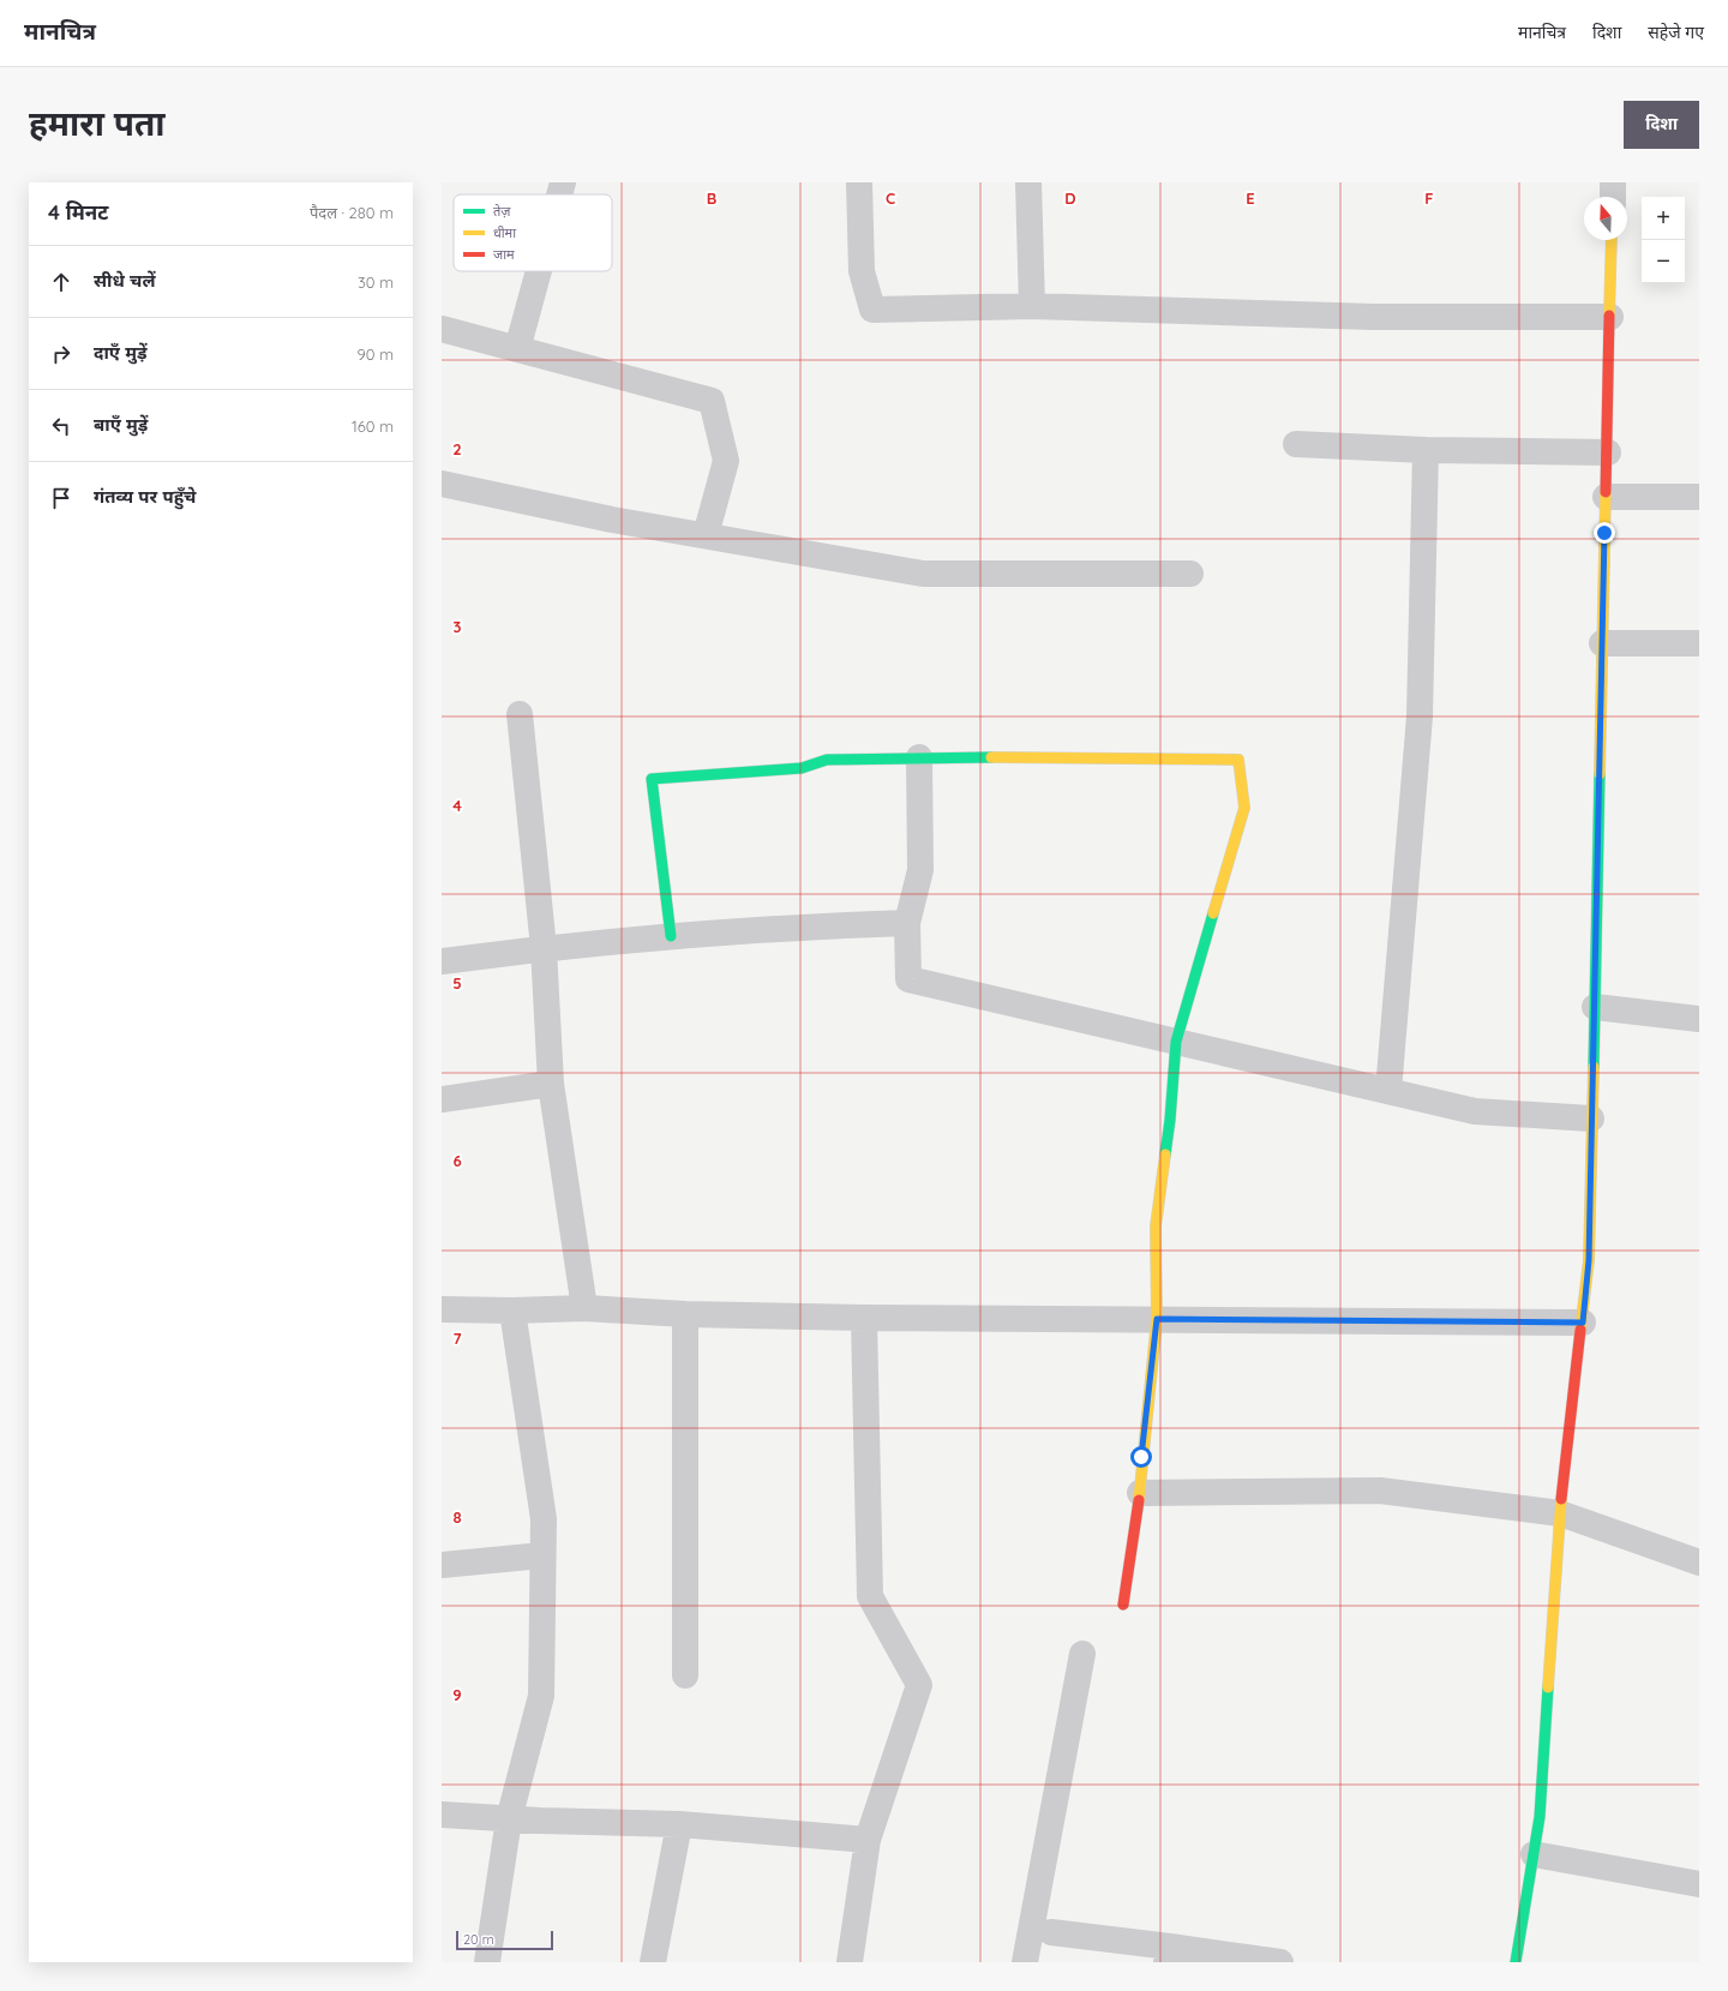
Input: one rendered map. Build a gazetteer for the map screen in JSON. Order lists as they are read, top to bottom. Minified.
{"legend":["तेज़","धीमा","जाम"],"scale_bar":"20 m","north":"top","page":{"header":"मानचित्र","nav":["मानचित्र","दिशा","सहेजे गए"],"buttons":"दिशा","title":"हमारा पता","heading":["4 मिनट","पैदल · 280 m"],"map_buttons":["+","−"],"list":[["सीधे चलें","30 m"],["दाएँ मुड़ें","90 m"],["बाएँ मुड़ें","160 m"],"गंतव्य पर पहुँचे"],"scale":"20 m"},"grid":{"columns":["B","C","D","E","F"],"rows":["2","3","4","5","6","7","8","9"]}}
